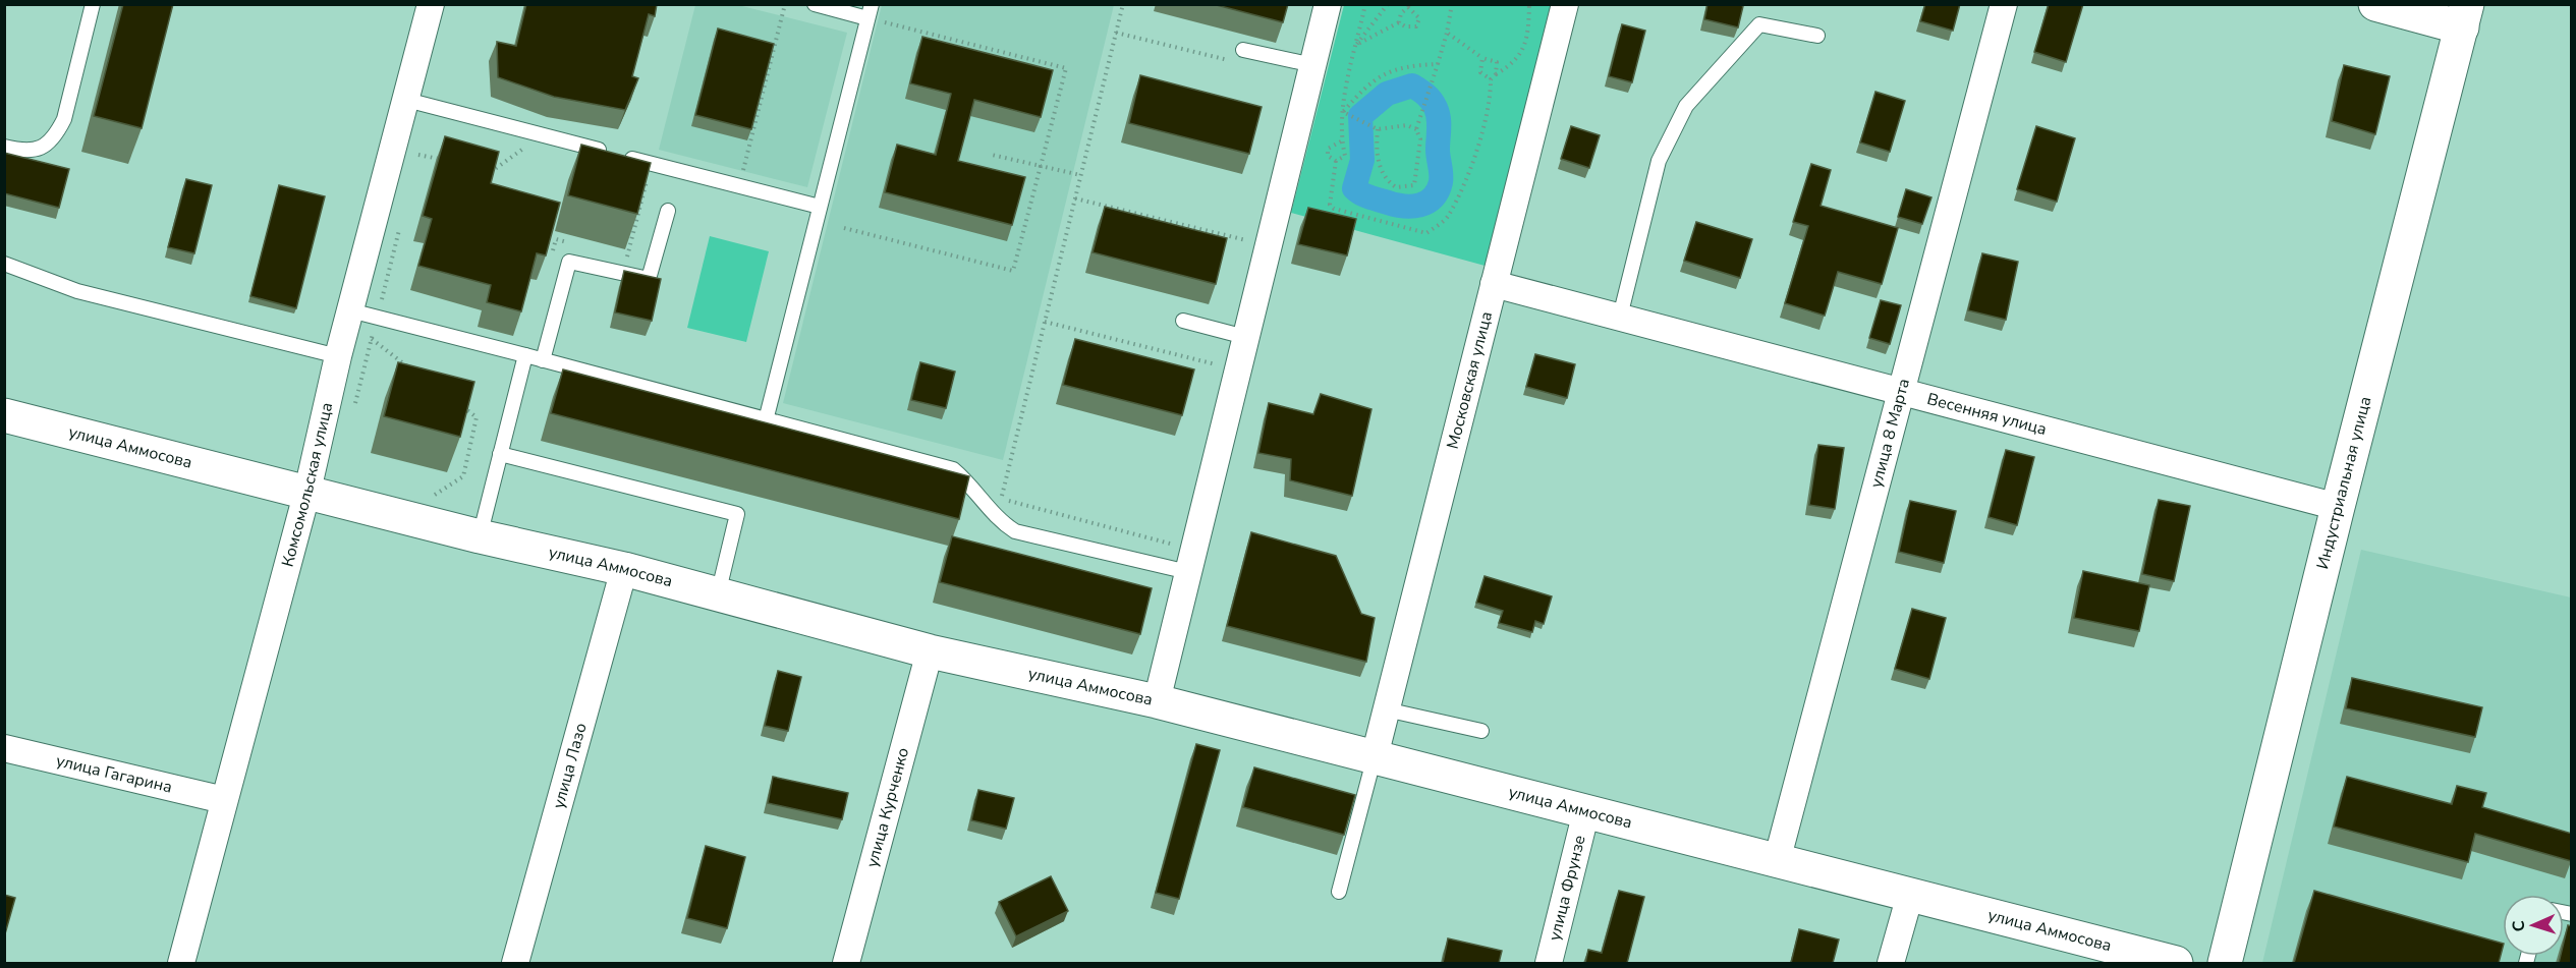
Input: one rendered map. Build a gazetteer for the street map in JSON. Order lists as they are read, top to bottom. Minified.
{"streets":{"main road":["улица Аммосова","Индустриальная улица"],"street":["Московская улица","Весенняя улица","улица 8 Марта","Комсомольская улица","улица Лазо","улица Гагарина","улица Курченко","улица Фрунзе"]},"crossings":[["Московская улица","Весенняя улица"],["Московская улица","улица Аммосова"],["Весенняя улица","улица 8 Марта"],["Весенняя улица","Индустриальная улица"],["улица 8 Марта","улица Аммосова"],["улица Аммосова","Комсомольская улица"],["улица Аммосова","улица Лазо"],["улица Аммосова","улица Курченко"],["улица Аммосова","улица Фрунзе"],["Комсомольская улица","улица Гагарина"]],"north":"left"}
